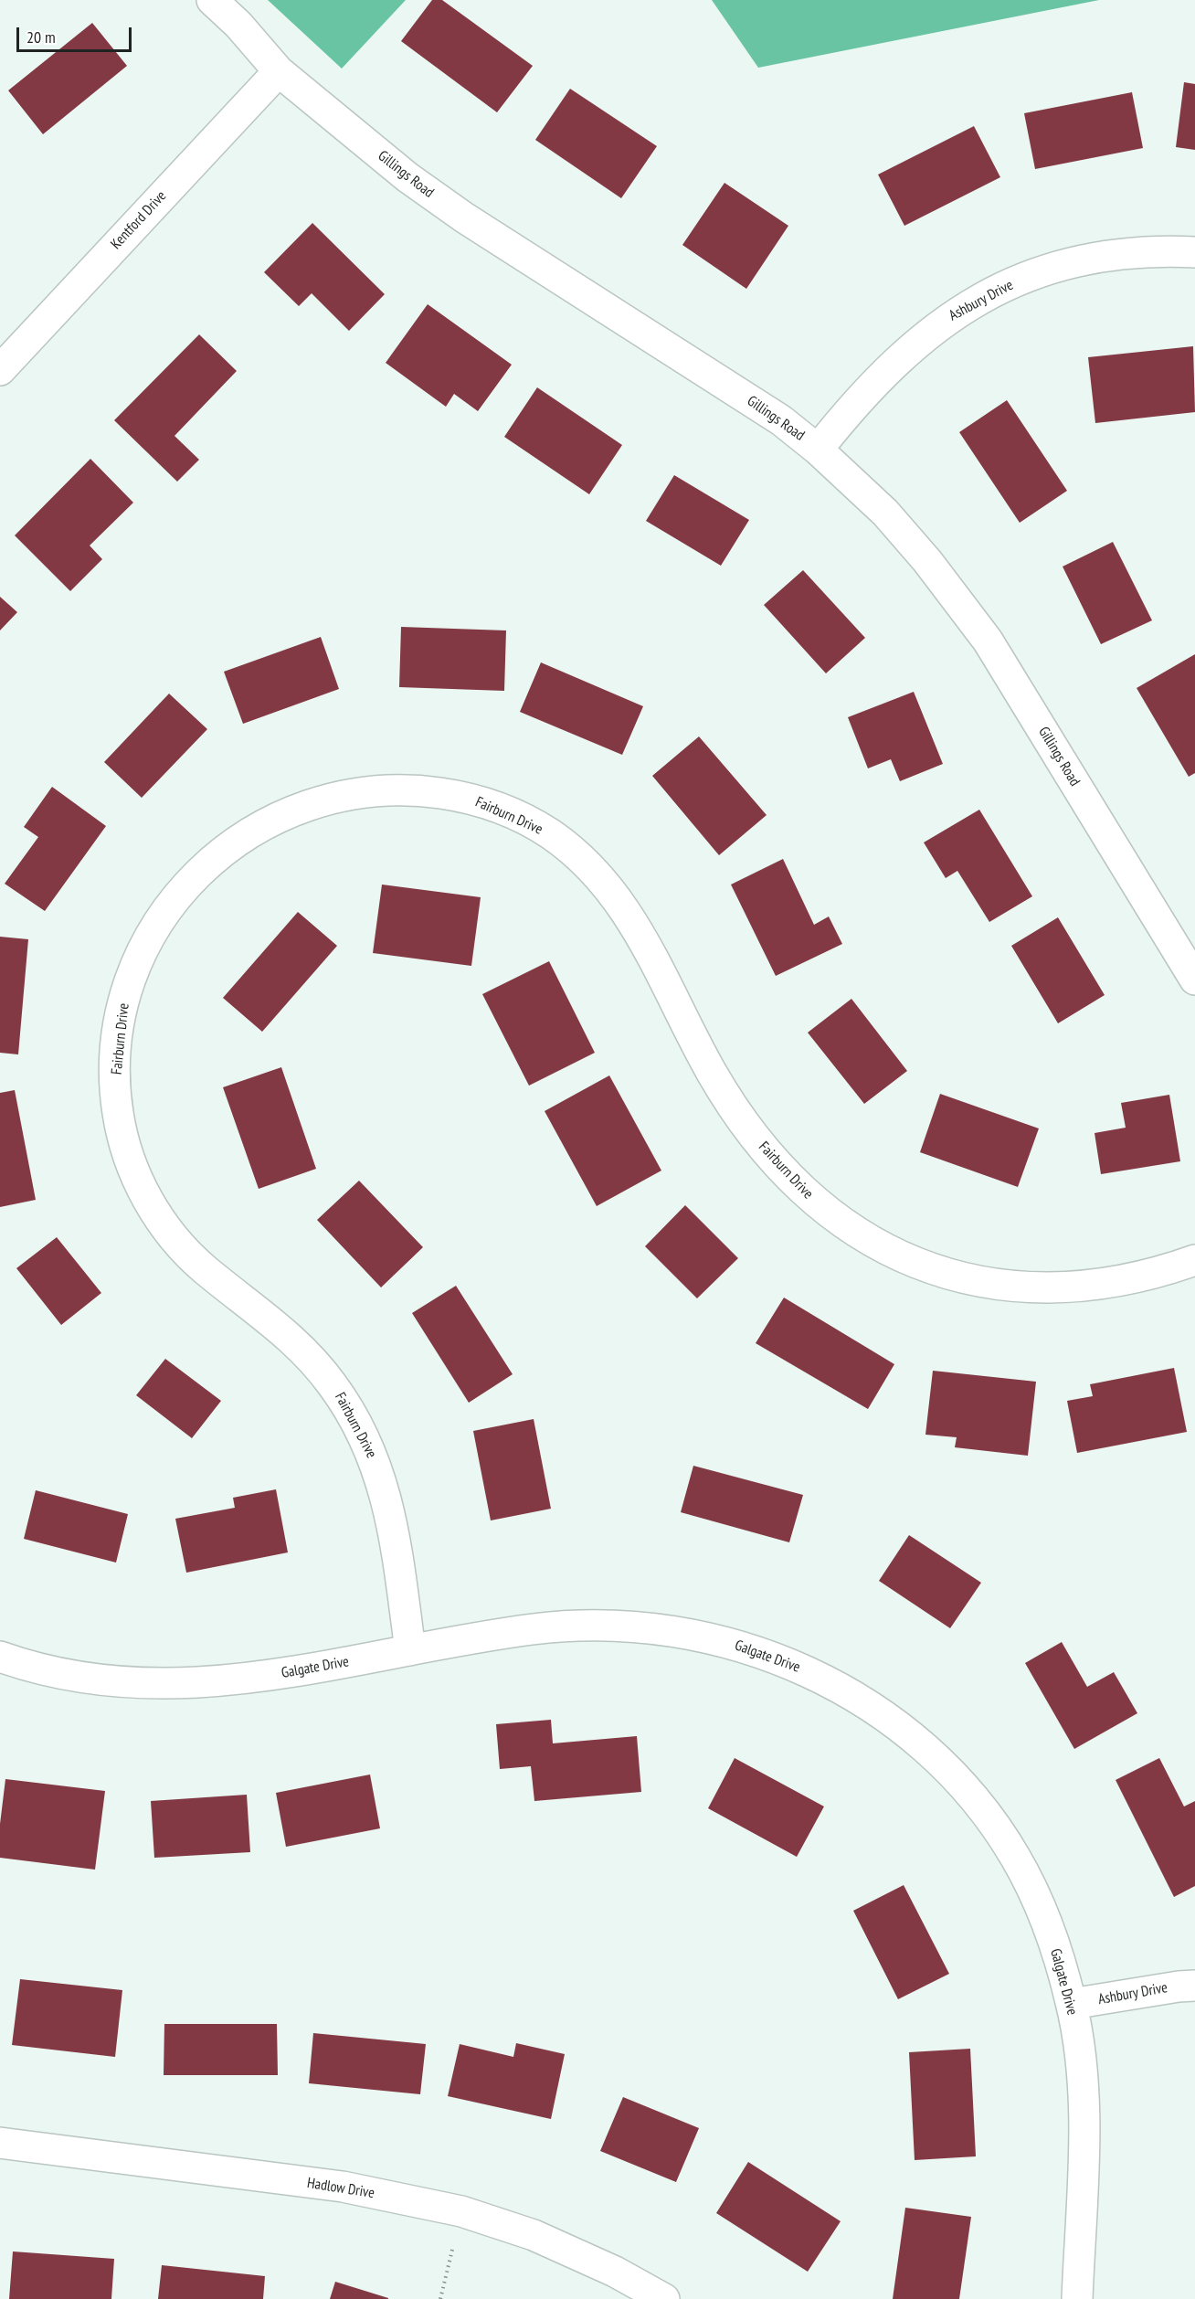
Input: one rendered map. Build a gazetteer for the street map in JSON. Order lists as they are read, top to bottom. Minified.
{"streets":{"street":["Gillings Road","Kentford Drive","Ashbury Drive","Fairburn Drive","Galgate Drive","Hadlow Drive"]},"crossings":[["Gillings Road","Kentford Drive"],["Gillings Road","Ashbury Drive"],["Ashbury Drive","Galgate Drive"],["Fairburn Drive","Galgate Drive"]],"scale_bar":"20 m"}
